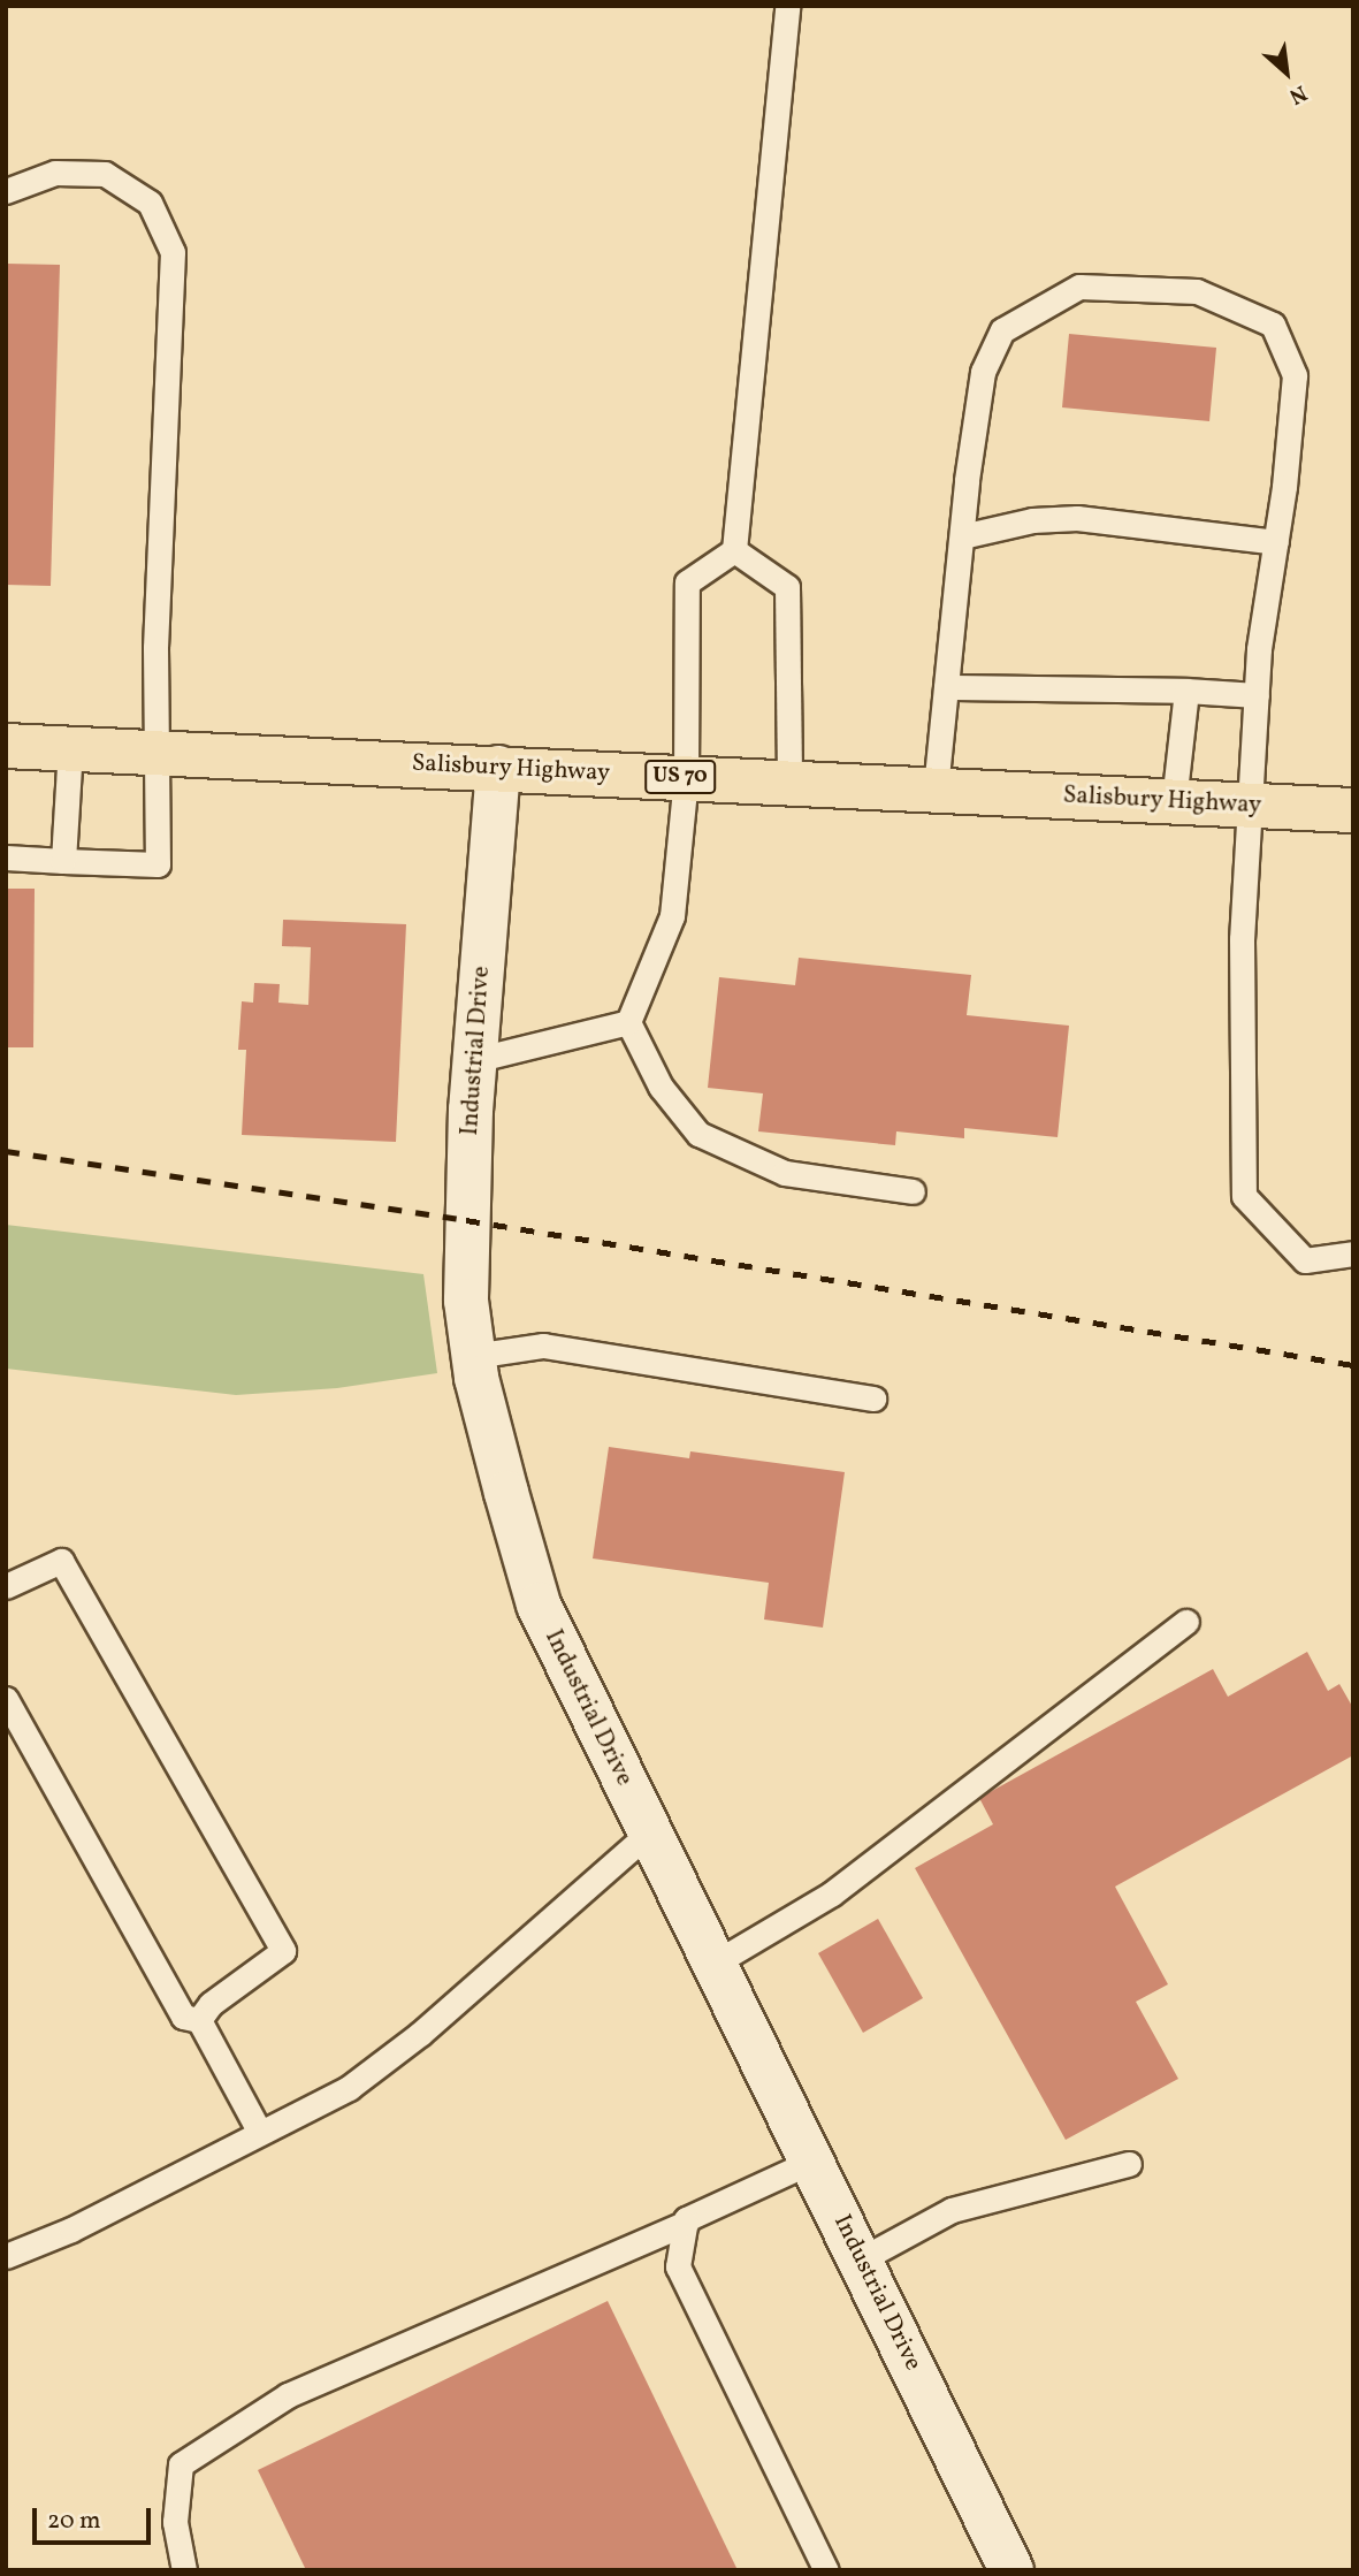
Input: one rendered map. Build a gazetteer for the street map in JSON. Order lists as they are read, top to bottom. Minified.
{"streets":{"highway":["Salisbury Highway","US 70"],"street":["Industrial Drive"]},"crossings":[["Salisbury Highway","Industrial Drive"]],"scale_bar":"20 m","north":"bottom right"}
